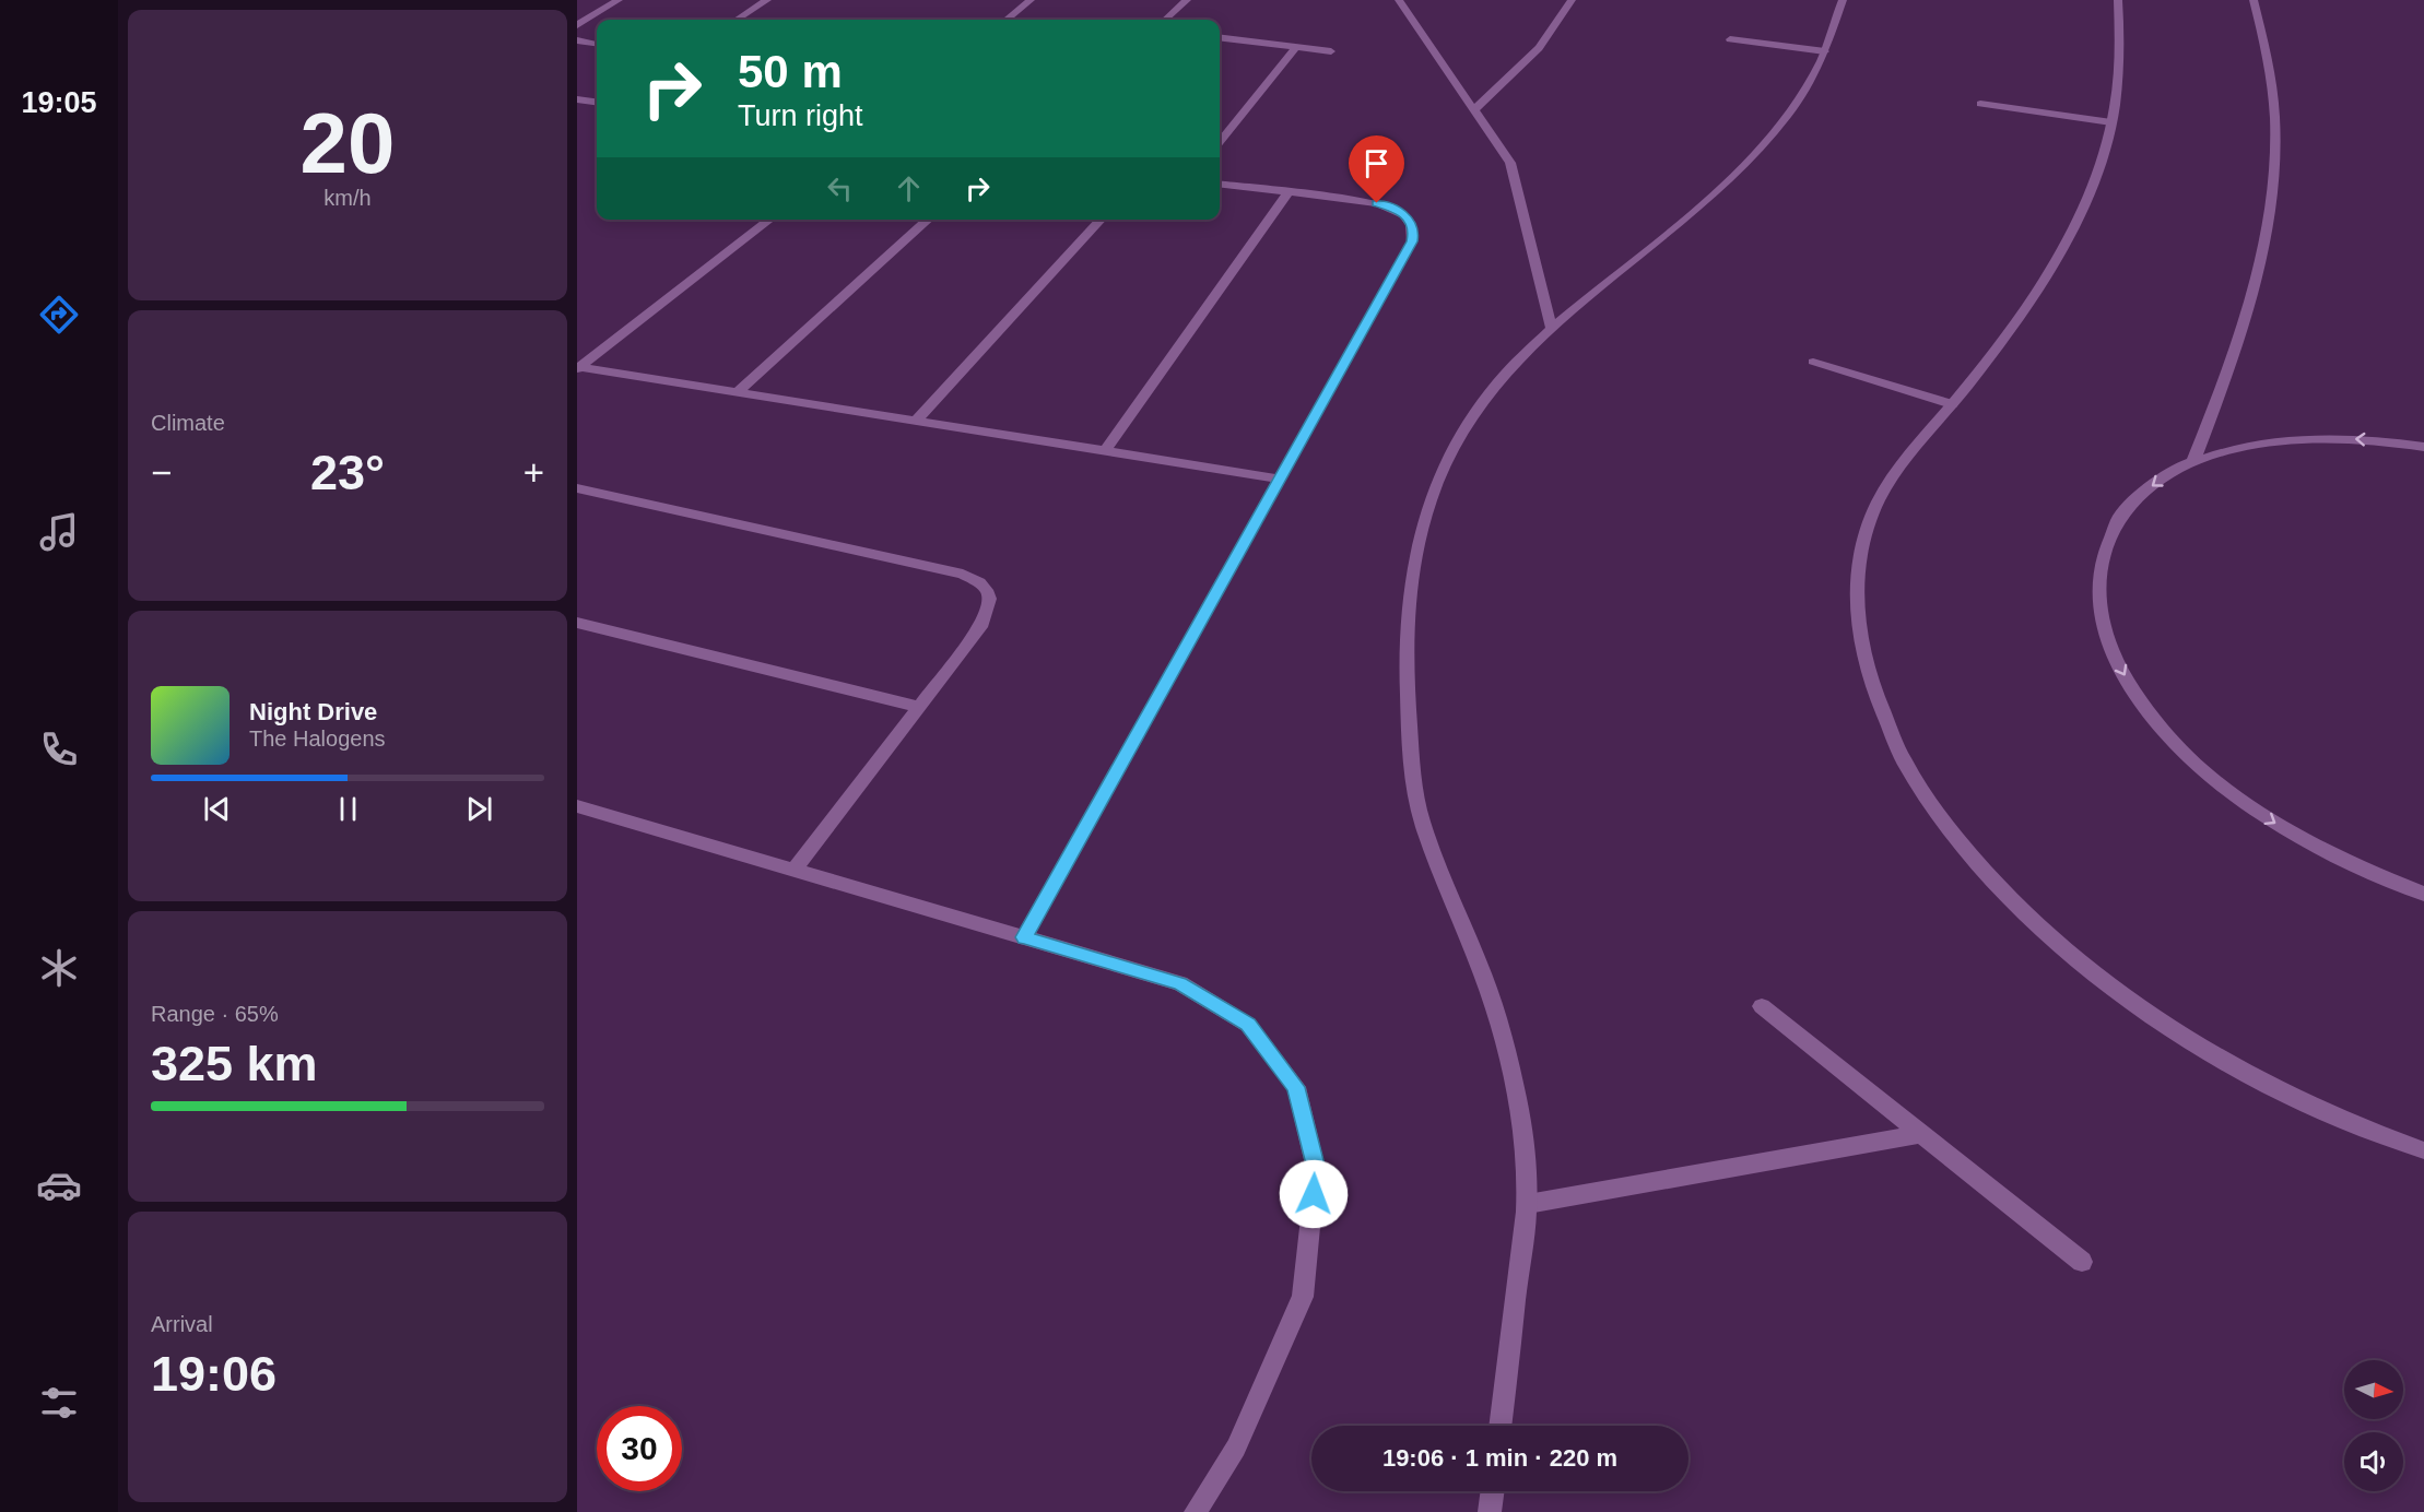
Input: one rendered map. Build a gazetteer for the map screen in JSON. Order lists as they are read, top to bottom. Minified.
{"north":"right","page":{"tabs":"19:05","tile":[["20","km/h"],"Climate",["Range · 65%","325 km"],["Arrival","19:06"]],"turn":["50 m","Turn right"],"heat":["−","23°","+"],"song":["Night Drive","The Halogens"],"limit":"30","trip":"19:06 · 1 min · 220 m"}}
